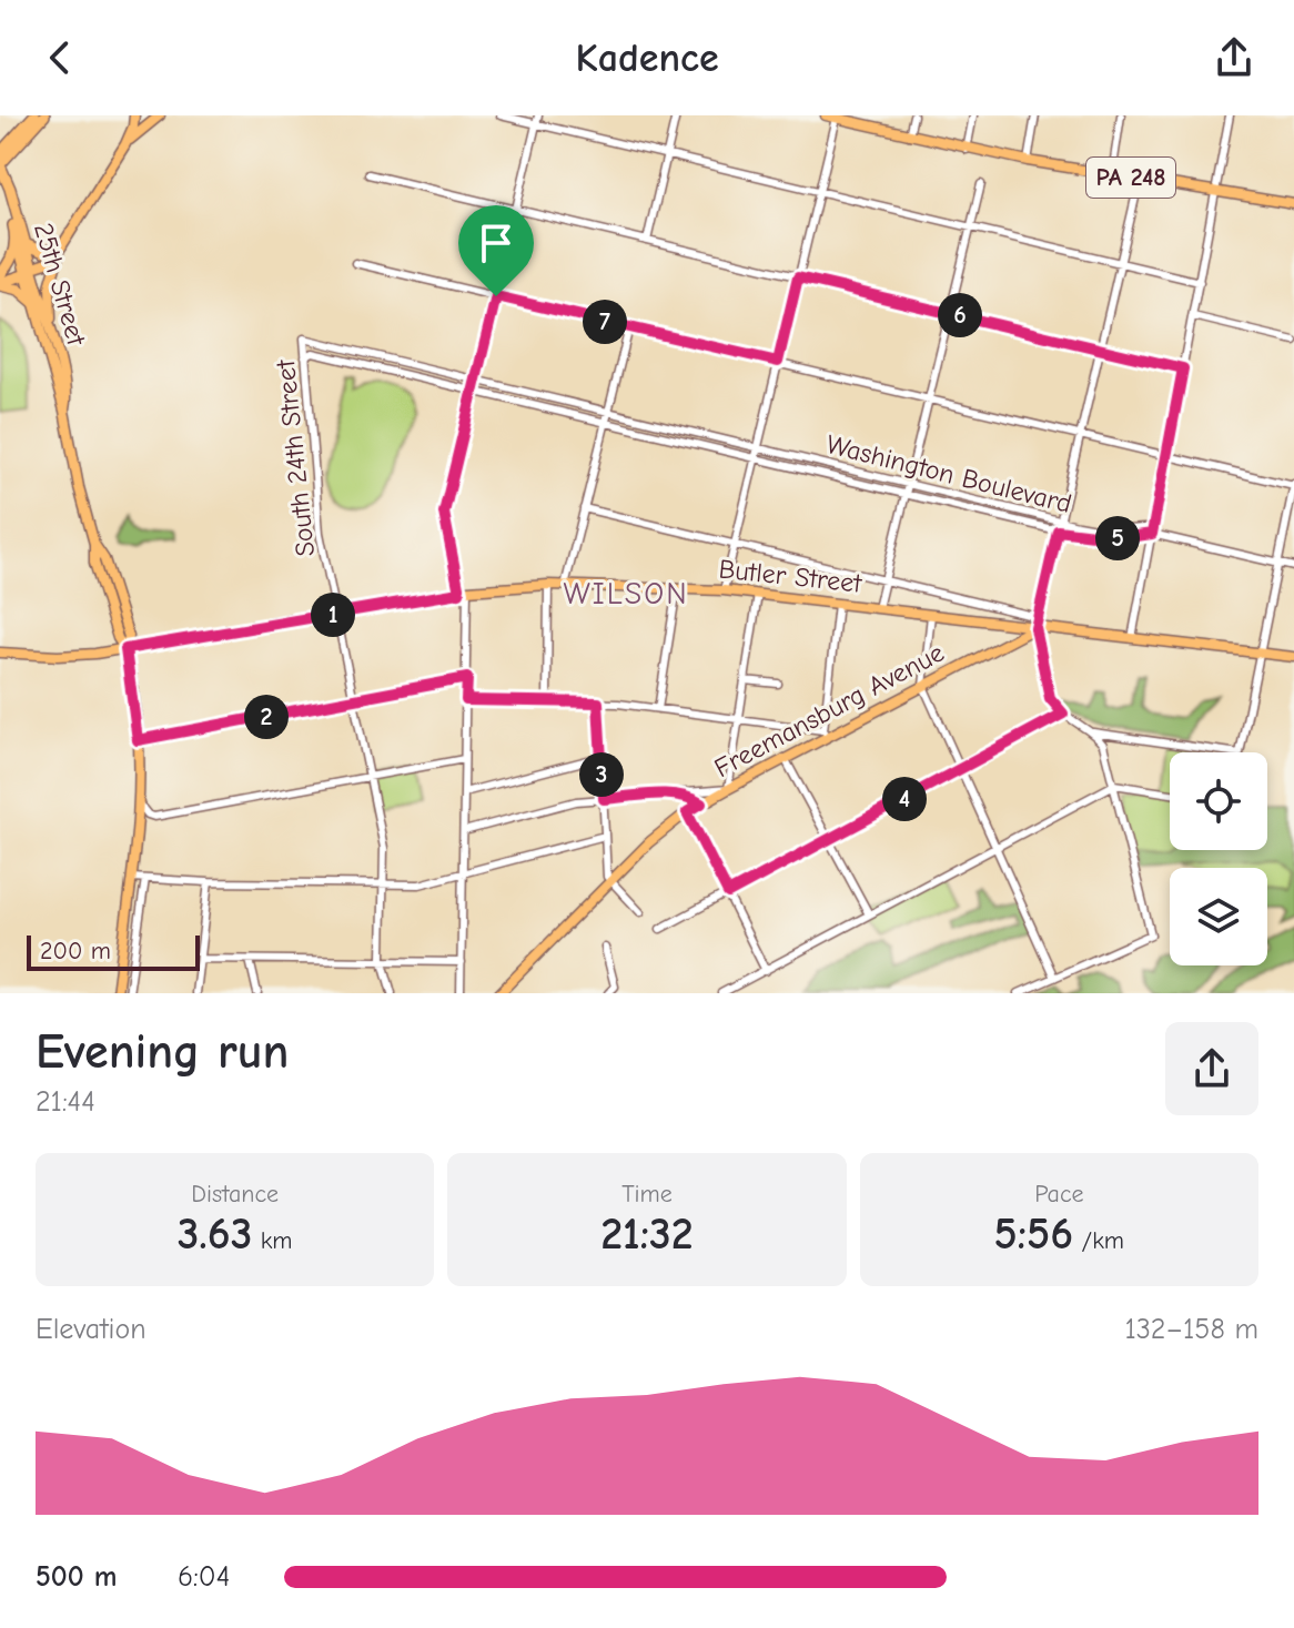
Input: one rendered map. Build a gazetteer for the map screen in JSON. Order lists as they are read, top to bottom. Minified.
{"streets":{"highway":["25th Street"],"main road":["PA 248","Butler Street","Freemansburg Avenue"],"street":["South 24th Street","Washington Boulevard"]},"crossings":[["25th Street","Butler Street"],["South 24th Street","Washington Boulevard"],["South 24th Street","Butler Street"],["Butler Street","Freemansburg Avenue"]],"districts":["WILSON"],"scale_bar":"200 m","page":{"header":"Kadence","pins":["6","7","5","1","2","3","4"],"scale":"200 m","heading":["Evening run","21:44"],"stats":[["Distance","3.63 km"],["Time","21:32"],["Pace","5:56 /km"]],"chart":["Elevation","132–158 m"],"list":[{"name":"500 m","note":"6:04"}]}}
